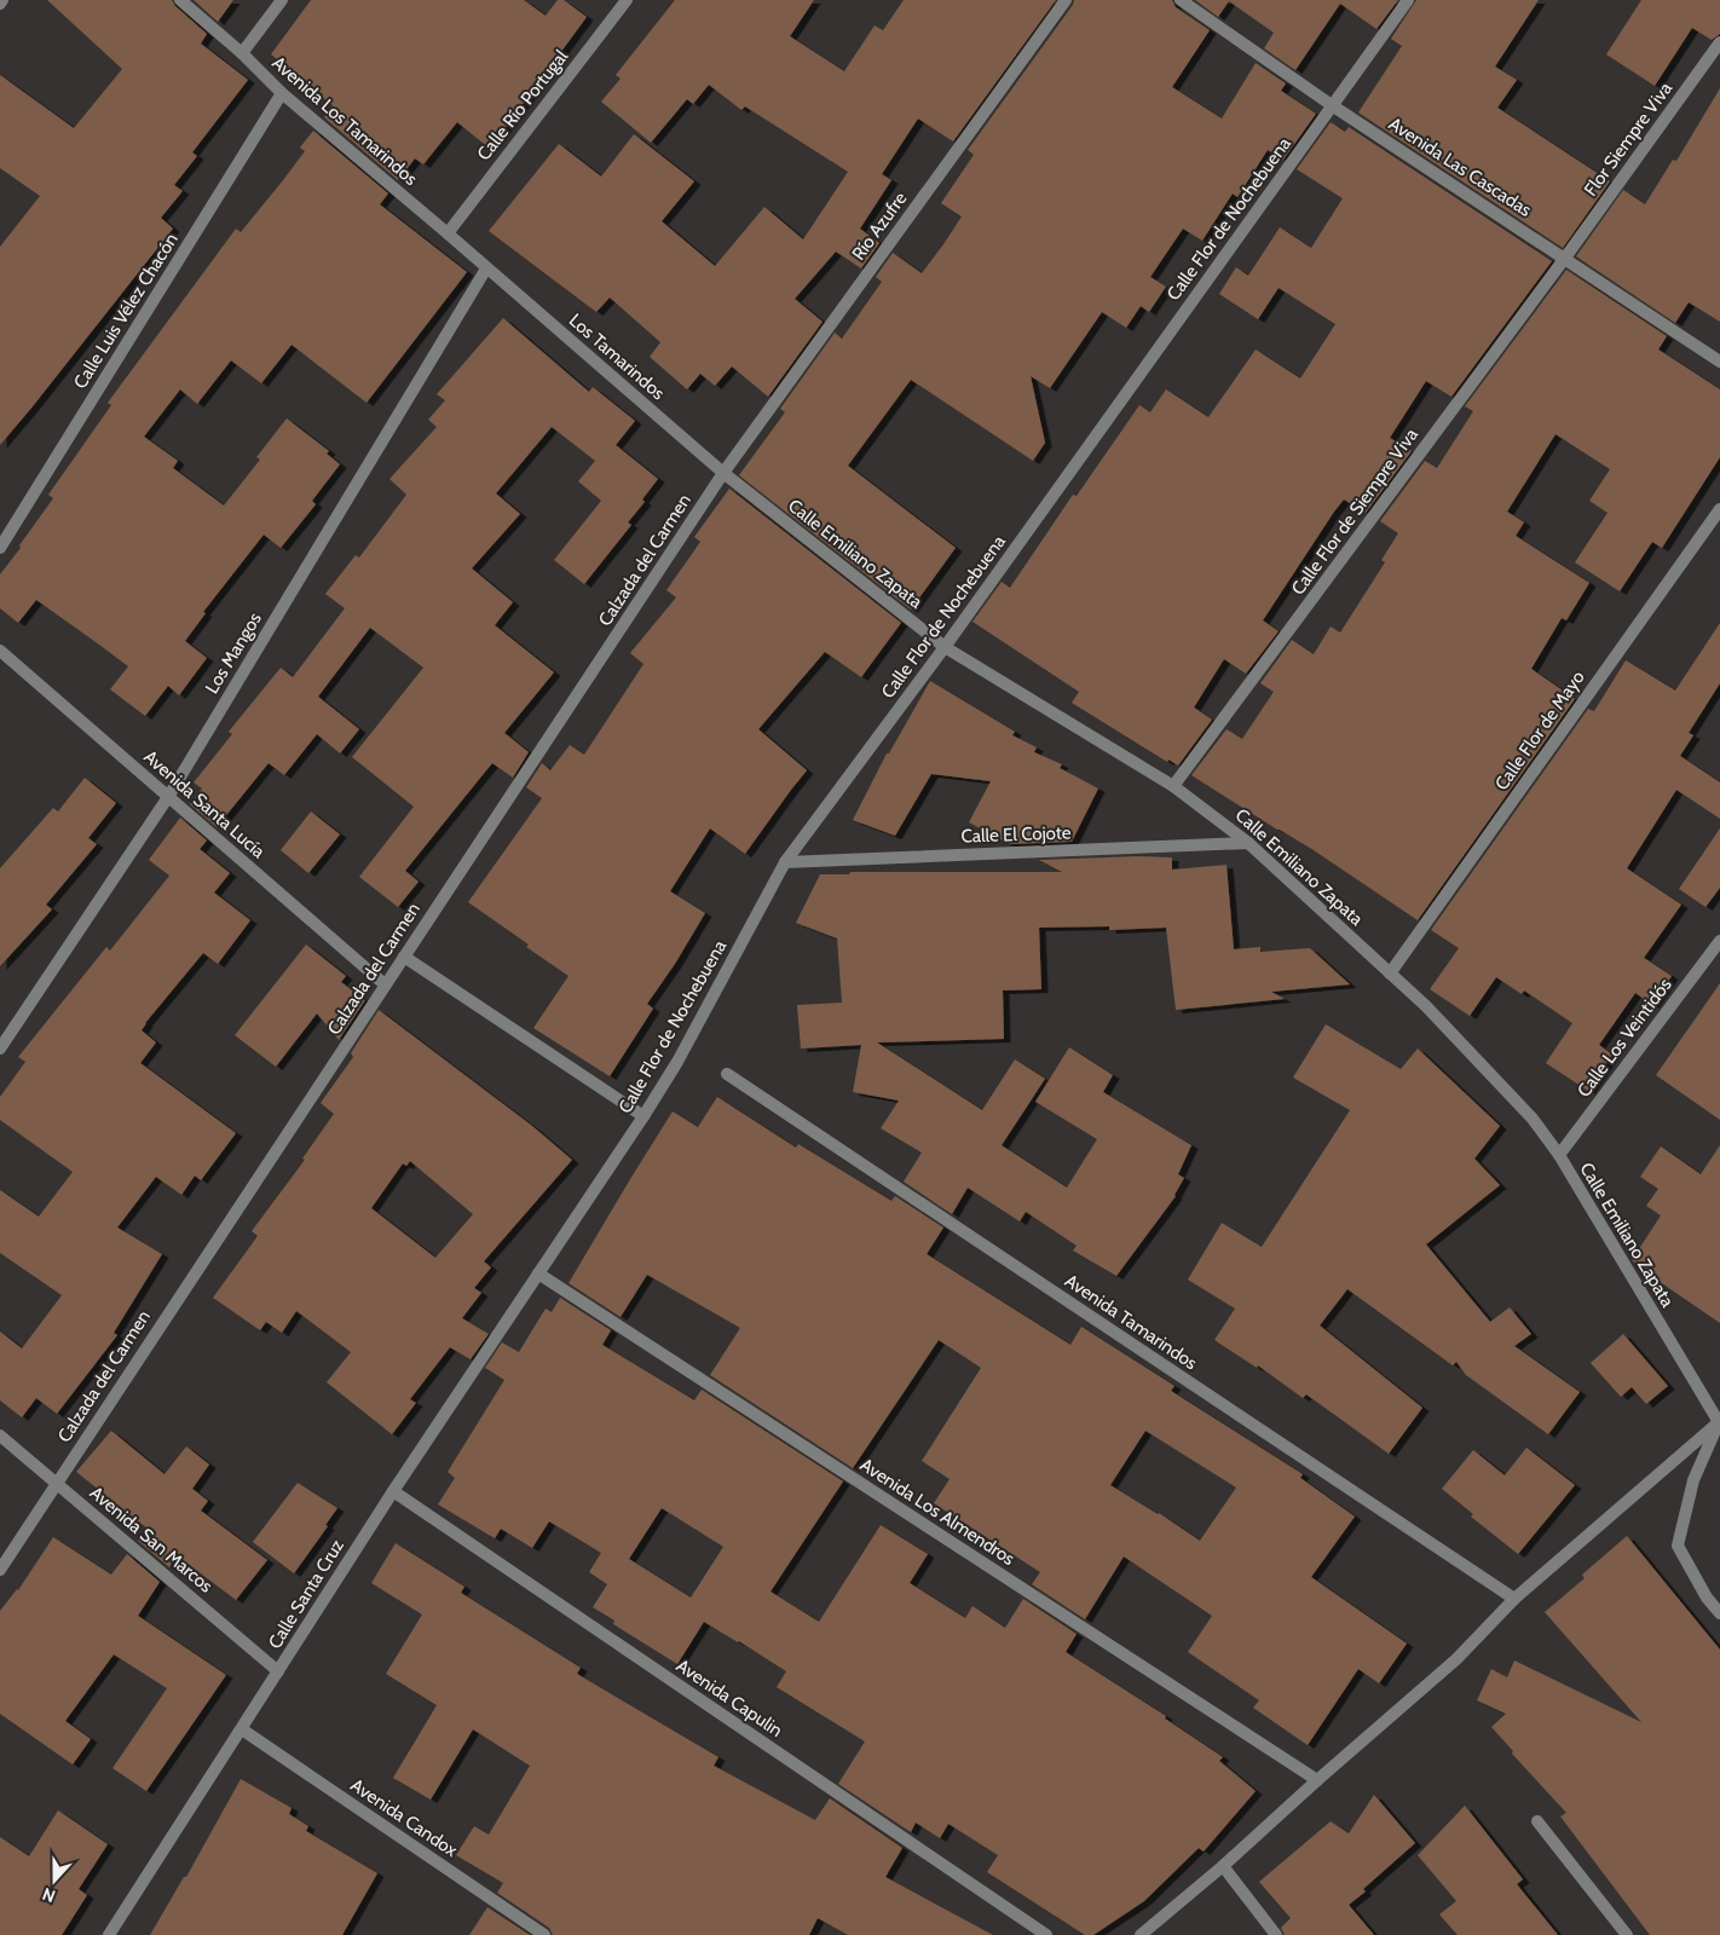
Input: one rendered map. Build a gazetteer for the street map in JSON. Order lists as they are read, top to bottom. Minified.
{"streets":{"street":["Calle Río Portugal","Avenida Los Tamarindos","Flor Siempre Viva","Avenida Las Cascadas","Calle Flor de Nochebuena","Río Azufre","Calle Luis Vélez Chacón","Los Tamarindos","Calle Flor de Siempre Viva","Calle Emiliano Zapata","Calzada del Carmen","Los Mangos","Calle Flor de Mayo","Avenida Santa Lucía","Calle El Cojote","Calle Los Veintidós","Avenida Tamarindos","Avenida Los Almendros","Avenida San Marcos","Calle Santa Cruz","Avenida Capulin","Avenida Candox"]},"crossings":[["Calle Río Portugal","Avenida Los Tamarindos"],["Avenida Los Tamarindos","Calle Luis Vélez Chacón"],["Avenida Los Tamarindos","Los Tamarindos"],["Avenida Los Tamarindos","Los Mangos"],["Flor Siempre Viva","Avenida Las Cascadas"],["Flor Siempre Viva","Calle Flor de Siempre Viva"],["Avenida Las Cascadas","Calle Flor de Nochebuena"],["Avenida Las Cascadas","Calle Flor de Siempre Viva"],["Calle Flor de Nochebuena","Calle Emiliano Zapata"],["Calle Flor de Nochebuena","Calle El Cojote"],["Calle Flor de Nochebuena","Avenida Los Almendros"],["Calle Flor de Nochebuena","Calle Santa Cruz"],["Río Azufre","Los Tamarindos"],["Río Azufre","Calle Emiliano Zapata"],["Río Azufre","Calzada del Carmen"],["Los Tamarindos","Calle Emiliano Zapata"],["Los Tamarindos","Calzada del Carmen"],["Los Tamarindos","Los Mangos"],["Calle Flor de Siempre Viva","Calle Emiliano Zapata"],["Calle Emiliano Zapata","Calzada del Carmen"],["Calle Emiliano Zapata","Calle Flor de Mayo"],["Calle Emiliano Zapata","Calle El Cojote"],["Calle Emiliano Zapata","Calle Los Veintidós"],["Calzada del Carmen","Avenida Santa Lucía"],["Calzada del Carmen","Avenida San Marcos"],["Los Mangos","Avenida Santa Lucía"],["Avenida Los Almendros","Calle Santa Cruz"],["Avenida San Marcos","Calle Santa Cruz"],["Calle Santa Cruz","Avenida Capulin"],["Calle Santa Cruz","Avenida Candox"]],"north":"bottom"}
